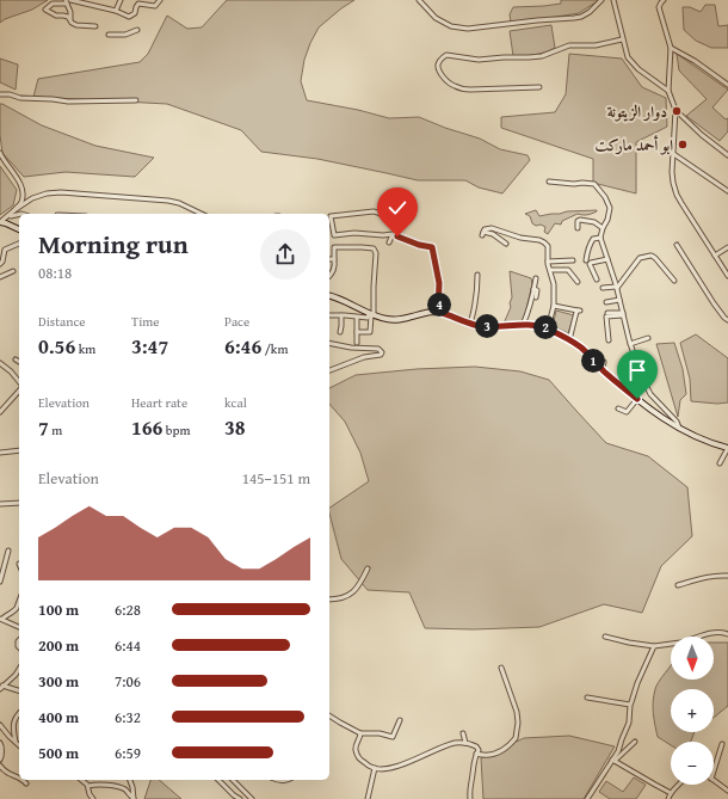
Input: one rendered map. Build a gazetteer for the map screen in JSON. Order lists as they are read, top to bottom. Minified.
{"places":["دوار الزيتونة","ابو أحمد ماركت"],"north":"bottom","page":{"heading":["Morning run","08:18"],"pins":["4","3","2","1"],"stats":[["Distance","0.56 km"],["Time","3:47"],["Pace","6:46 /km"],["Elevation","7 m"],["Heart rate","166 bpm"],["kcal","38"]],"chart":["Elevation","145–151 m"],"list":[{"name":"100 m","note":"6:28"},{"name":"200 m","note":"6:44"},{"name":"300 m","note":"7:06"},{"name":"400 m","note":"6:32"},{"name":"500 m","note":"6:59"}],"map_buttons":["+","−"]}}
